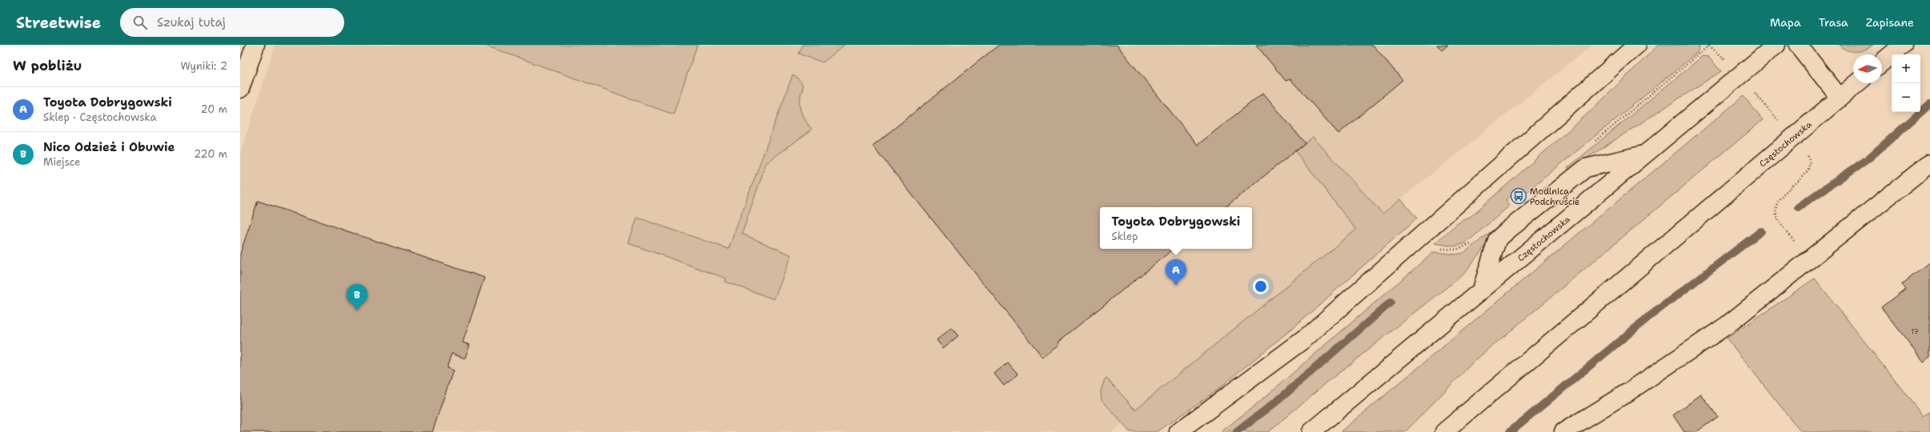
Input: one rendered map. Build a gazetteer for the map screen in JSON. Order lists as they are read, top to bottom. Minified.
{"streets":{"main road":["Częstochowska"]},"places":{"bus stop":["Modlnica Podchruście"]},"house_numbers":["17"],"north":"left","page":{"header":"Streetwise","search":"Szukaj tutaj","nav":["Mapa","Trasa","Zapisane"],"heading":["W pobliżu","Wyniki: 2"],"map_buttons":["+","−"],"list":[{"mark":"A","name":"Toyota Dobrygowski","note":"Sklep · Częstochowska","value":"20 m"},{"mark":"B","name":"Nico Odzież i Obuwie","note":"Miejsce","value":"220 m"}],"popup":["Toyota Dobrygowski","Sklep"],"pins":["A","B"]}}
